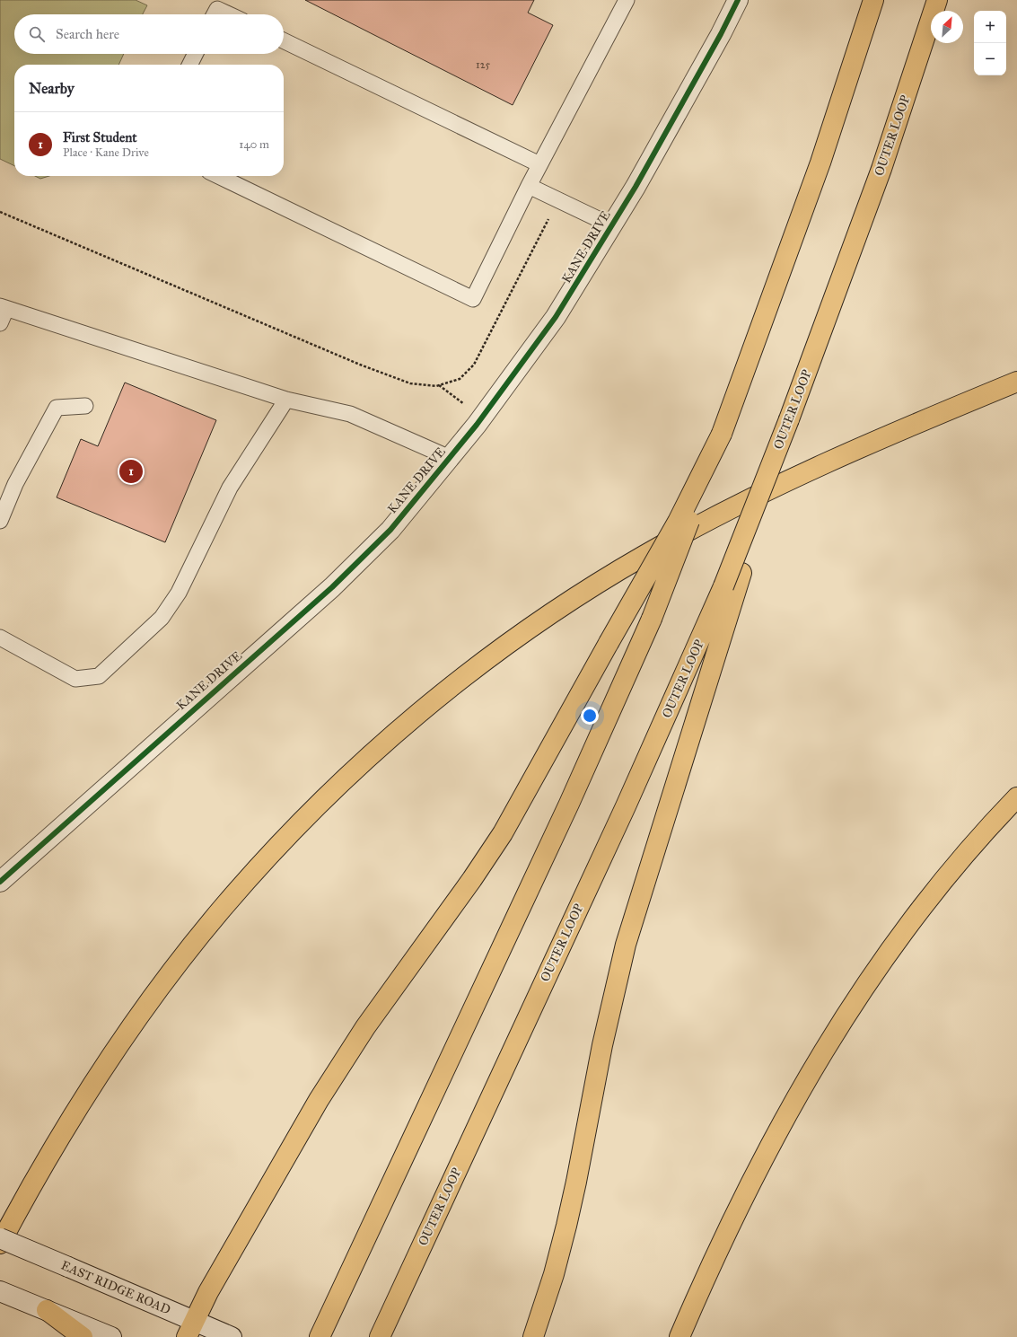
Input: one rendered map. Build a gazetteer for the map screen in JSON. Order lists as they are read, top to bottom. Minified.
{"streets":{"highway":["OUTER LOOP"],"street":["KANE DRIVE","EAST RIDGE ROAD"]},"house_numbers":["125"],"north":"top right","page":{"map_buttons":["+","−"],"search":"Search here","heading":"Nearby","list":[{"mark":"1","name":"First Student","note":"Place · Kane Drive","value":"140 m"}],"pins":"1"}}
